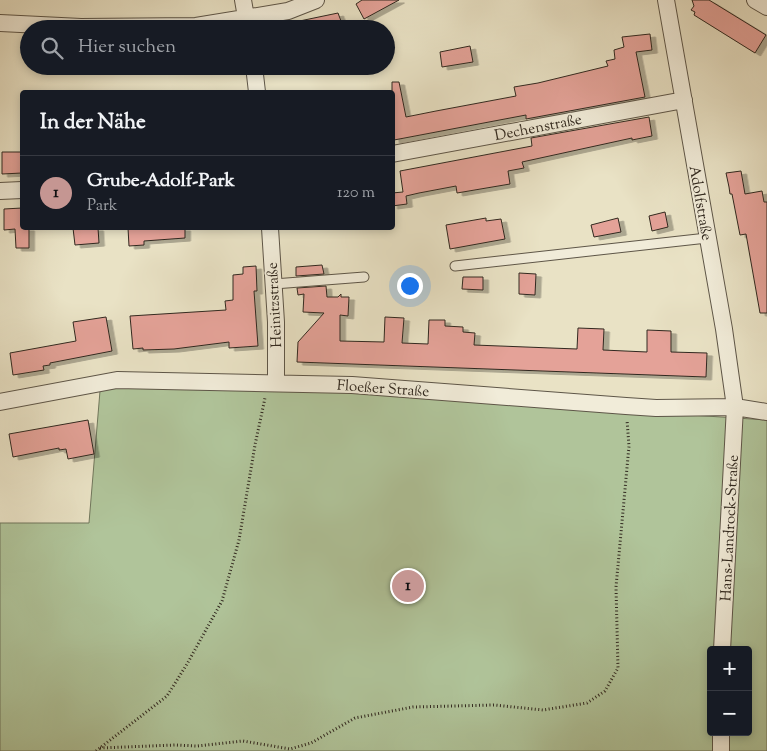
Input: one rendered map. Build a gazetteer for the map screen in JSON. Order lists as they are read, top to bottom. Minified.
{"streets":{"street":["Dechenstraße","Adolfstraße","Heinitzstraße","Floeßer Straße","Hans-Landrock-Straße"]},"crossings":[["Dechenstraße","Adolfstraße"],["Adolfstraße","Floeßer Straße"],["Adolfstraße","Hans-Landrock-Straße"],["Heinitzstraße","Floeßer Straße"],["Floeßer Straße","Hans-Landrock-Straße"]],"page":{"search":"Hier suchen","heading":"In der Nähe","list":[{"mark":"1","name":"Grube-Adolf-Park","note":"Park","value":"120 m"}],"pins":"1","map_buttons":["+","−"]}}
